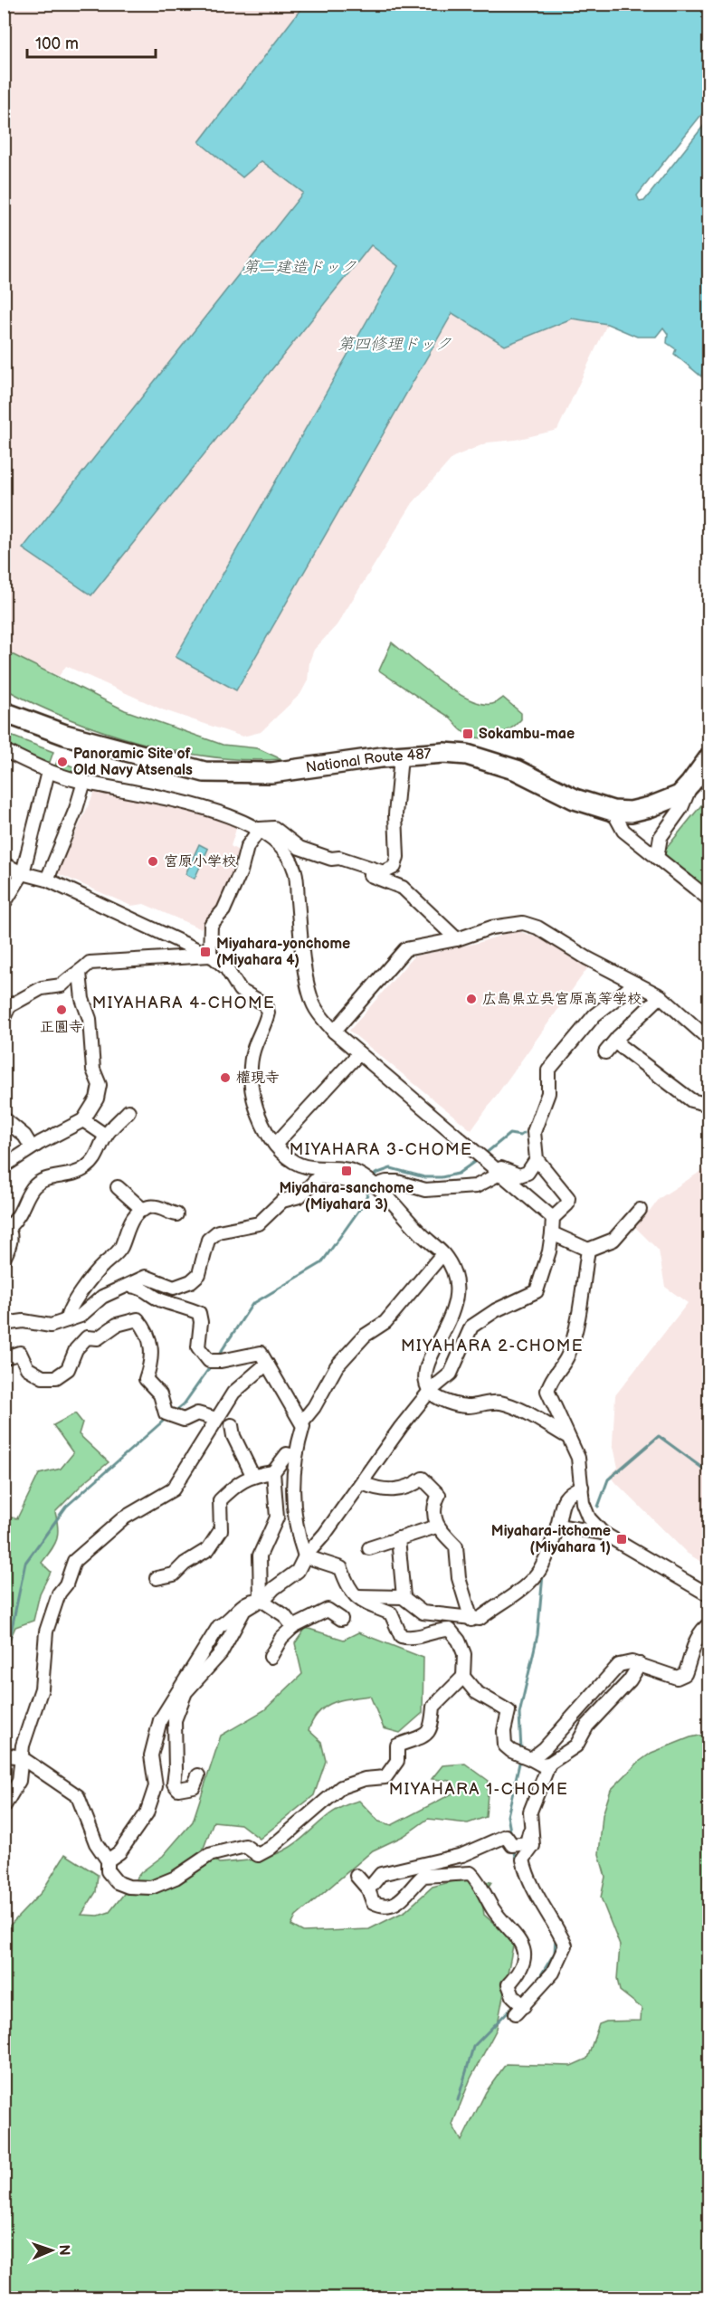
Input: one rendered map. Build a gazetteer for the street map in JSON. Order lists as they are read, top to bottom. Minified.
{"streets":{"highway":["National Route 487"]},"districts":["MIYAHARA 4-CHOME","MIYAHARA 3-CHOME","MIYAHARA 2-CHOME","MIYAHARA 1-CHOME"],"water":["第二建造ドック","第四修理ドック"],"places":{"transit":["Sokambu-mae","Miyahara-yonchome (Miyahara 4)","Miyahara-sanchome (Miyahara 3)","Miyahara-itchome (Miyahara 1)"],"other":["Panoramic Site of Old Navy Atsenals","宮原小学校","広島県立呉宮原高等学校","正圓寺","權現寺"]},"scale_bar":"100 m","north":"right"}
